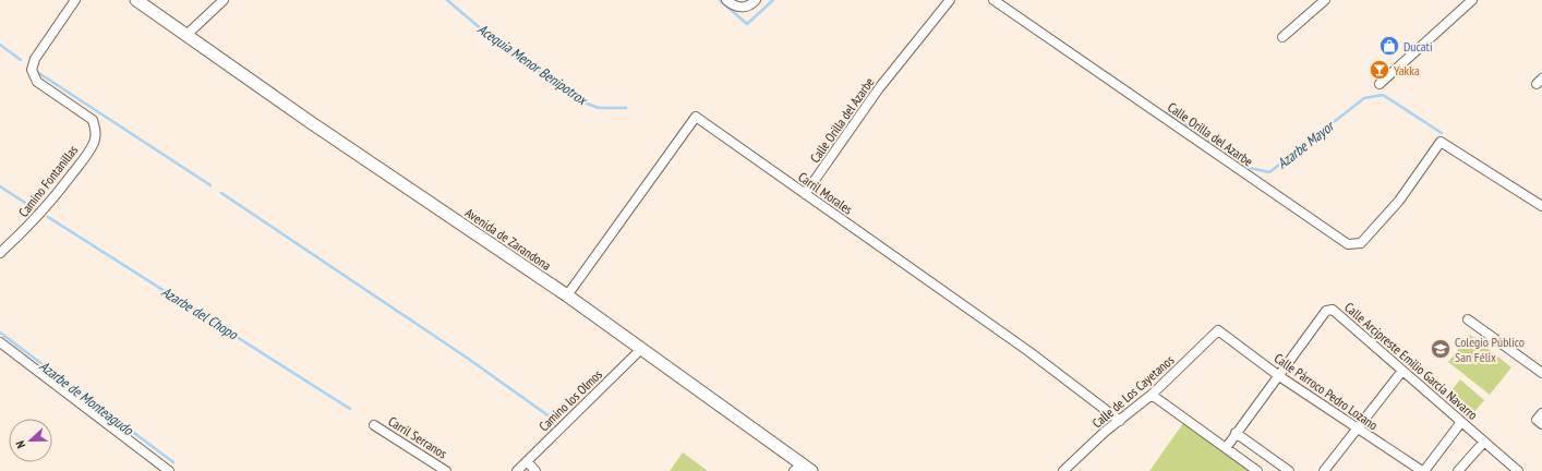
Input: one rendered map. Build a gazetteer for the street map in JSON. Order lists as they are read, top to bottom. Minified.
{"streets":{"street":["Calle Orilla del Azarbe","Camino Fontanillas","Carril Morales","Avenida de Zarandona","Calle Arcipreste Emilio García Navarro","Calle de Los Cayetanos","Calle Párroco Pedro Lozano","Camino los Olmos","Carril Serranos"]},"crossings":[["Calle Orilla del Azarbe","Carril Morales"],["Carril Morales","Avenida de Zarandona"],["Carril Morales","Calle de Los Cayetanos"],["Avenida de Zarandona","Camino los Olmos"],["Calle Arcipreste Emilio García Navarro","Calle Párroco Pedro Lozano"],["Calle de Los Cayetanos","Calle Párroco Pedro Lozano"]],"water":["Acequia Menor Benipotrox","Azarbe Mayor","Azarbe del Chopo","Azarbe de Monteagudo"],"places":{"shop":["Ducati"],"bar":["Yakka"],"school or university":["Colegio Público San Félix"]},"north":"left"}
